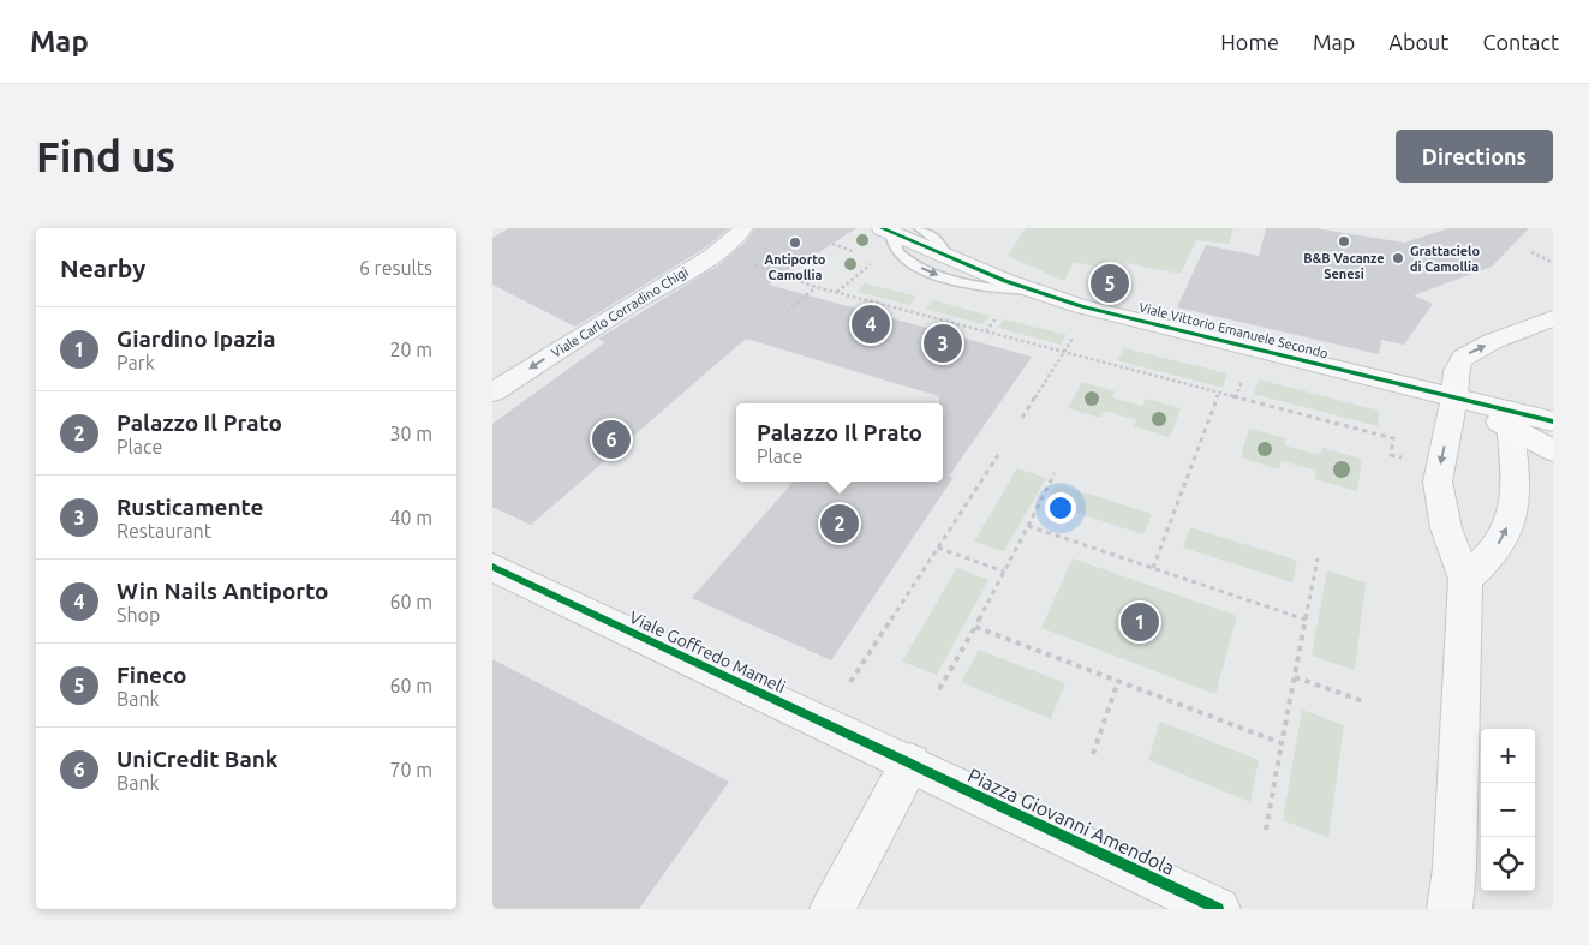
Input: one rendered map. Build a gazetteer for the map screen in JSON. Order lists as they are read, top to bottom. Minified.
{"streets":{"main road":["Viale Vittorio Emanuele Secondo"],"street":["Viale Carlo Corradino Chigi","Viale Goffredo Mameli","Piazza Giovanni Amendola"]},"crossings":[["Viale Goffredo Mameli","Piazza Giovanni Amendola"]],"one_way":["Viale Carlo Corradino Chigi"],"places":["B&B Vacanze Senesi","Antiporto Camollia","Grattacielo di Camollia"],"page":{"header":"Map","nav":["Home","Map","About","Contact"],"buttons":"Directions","title":"Find us","heading":["Nearby","6 results"],"pins":["5","4","3","6","2","1"],"list":[{"mark":"1","name":"Giardino Ipazia","note":"Park","value":"20 m"},{"mark":"2","name":"Palazzo Il Prato","note":"Place","value":"30 m"},{"mark":"3","name":"Rusticamente","note":"Restaurant","value":"40 m"},{"mark":"4","name":"Win Nails Antiporto","note":"Shop","value":"60 m"},{"mark":"5","name":"Fineco","note":"Bank","value":"60 m"},{"mark":"6","name":"UniCredit Bank","note":"Bank","value":"70 m"}],"popup":["Palazzo Il Prato","Place"],"map_buttons":["+","−"]}}
